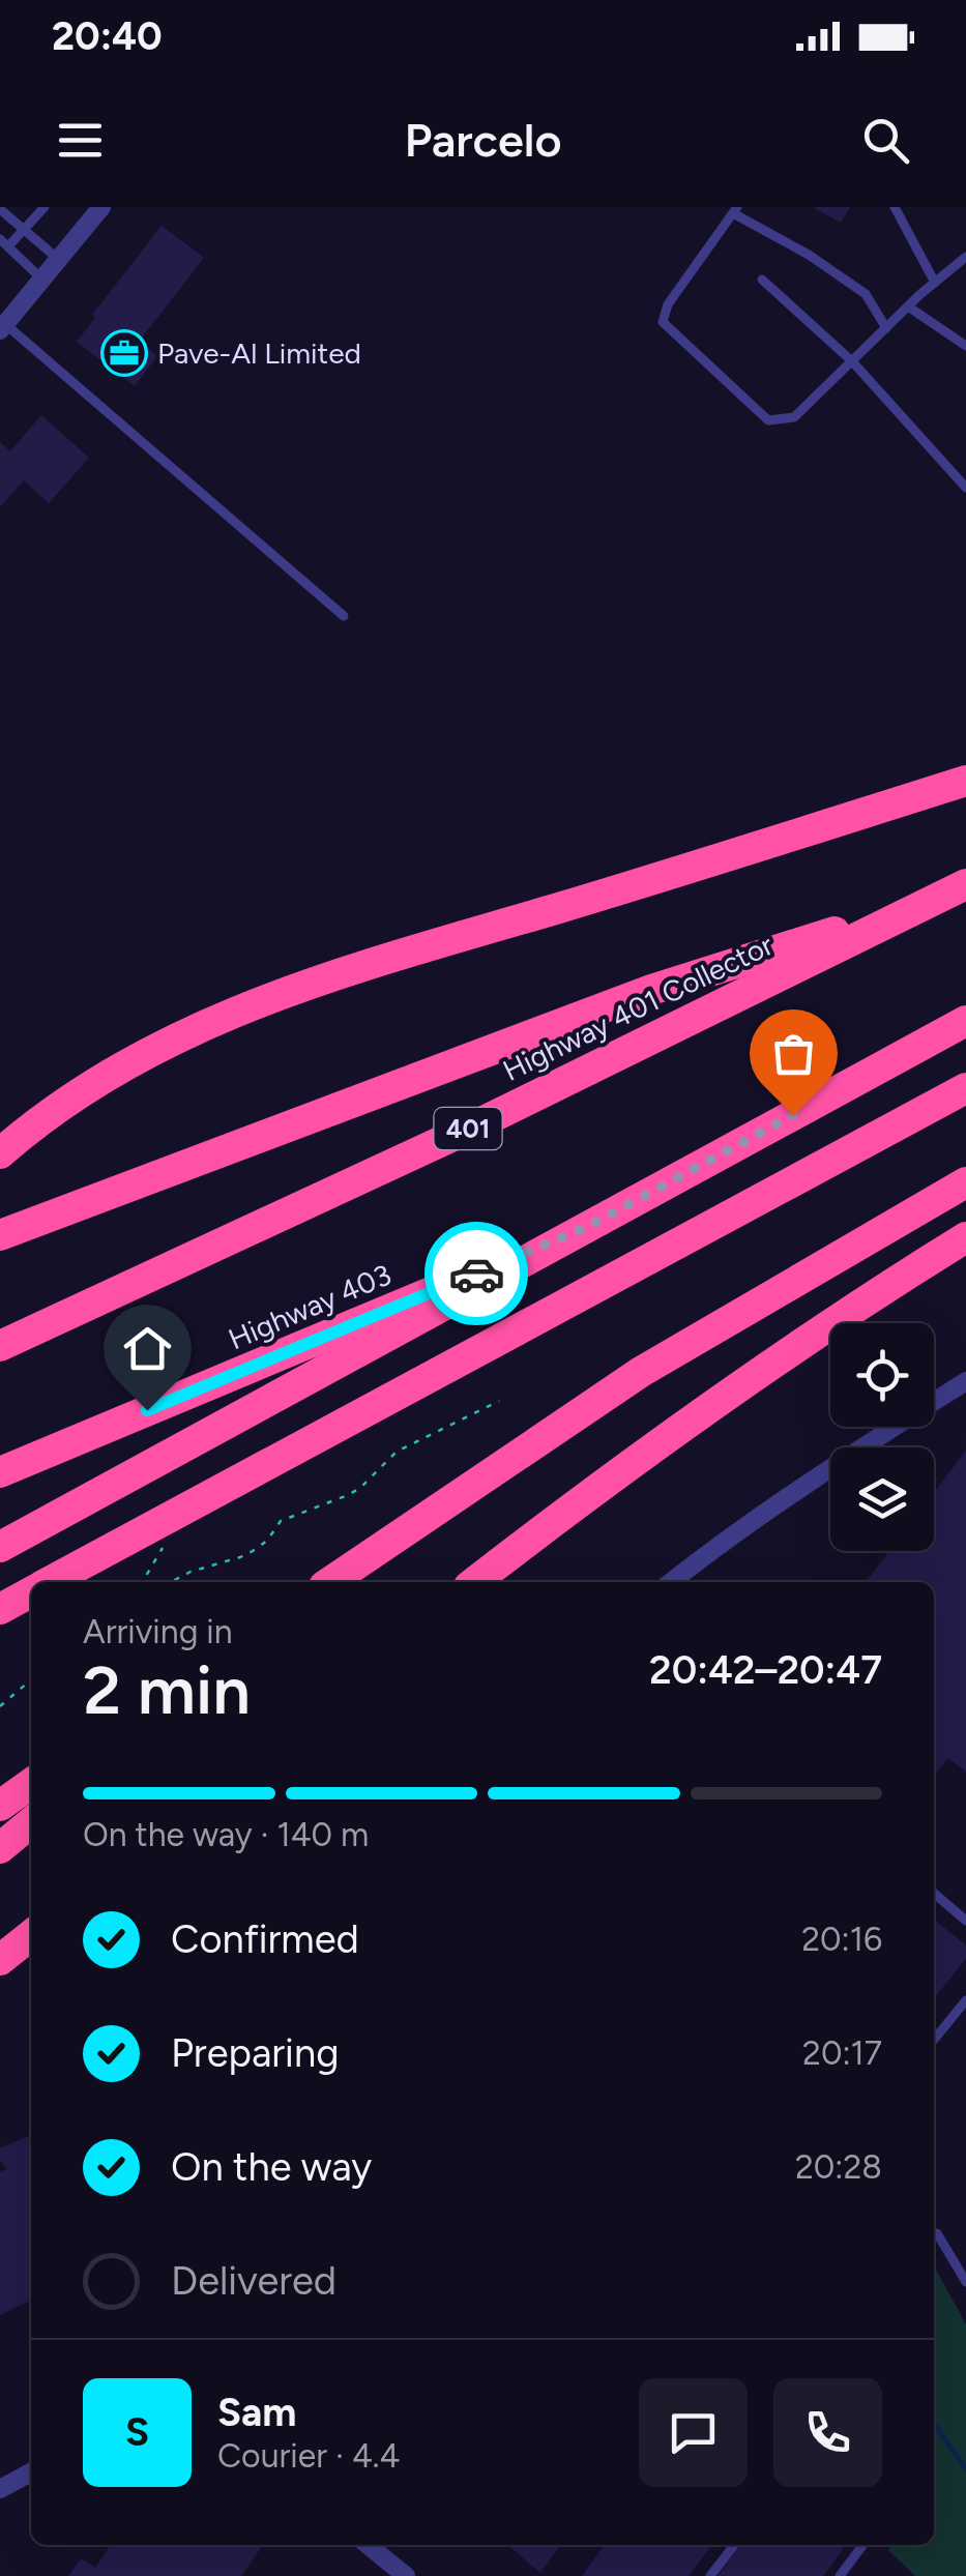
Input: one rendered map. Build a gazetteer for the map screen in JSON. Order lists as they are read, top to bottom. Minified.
{"streets":{"highway":["Highway 401 Collector","401","Highway 403"]},"places":{"office":["Pave-Al Limited"]},"page":{"status":"20:40","header":"Parcelo","heading":["2 min","Arriving in","20:42–20:47"],"panel":["Sam","Courier · 4.4"],"bar":"On the way · 140 m","list":[["Confirmed","20:16"],["Preparing","20:17"],["On the way","20:28"],"Delivered"],"round":"S"}}
